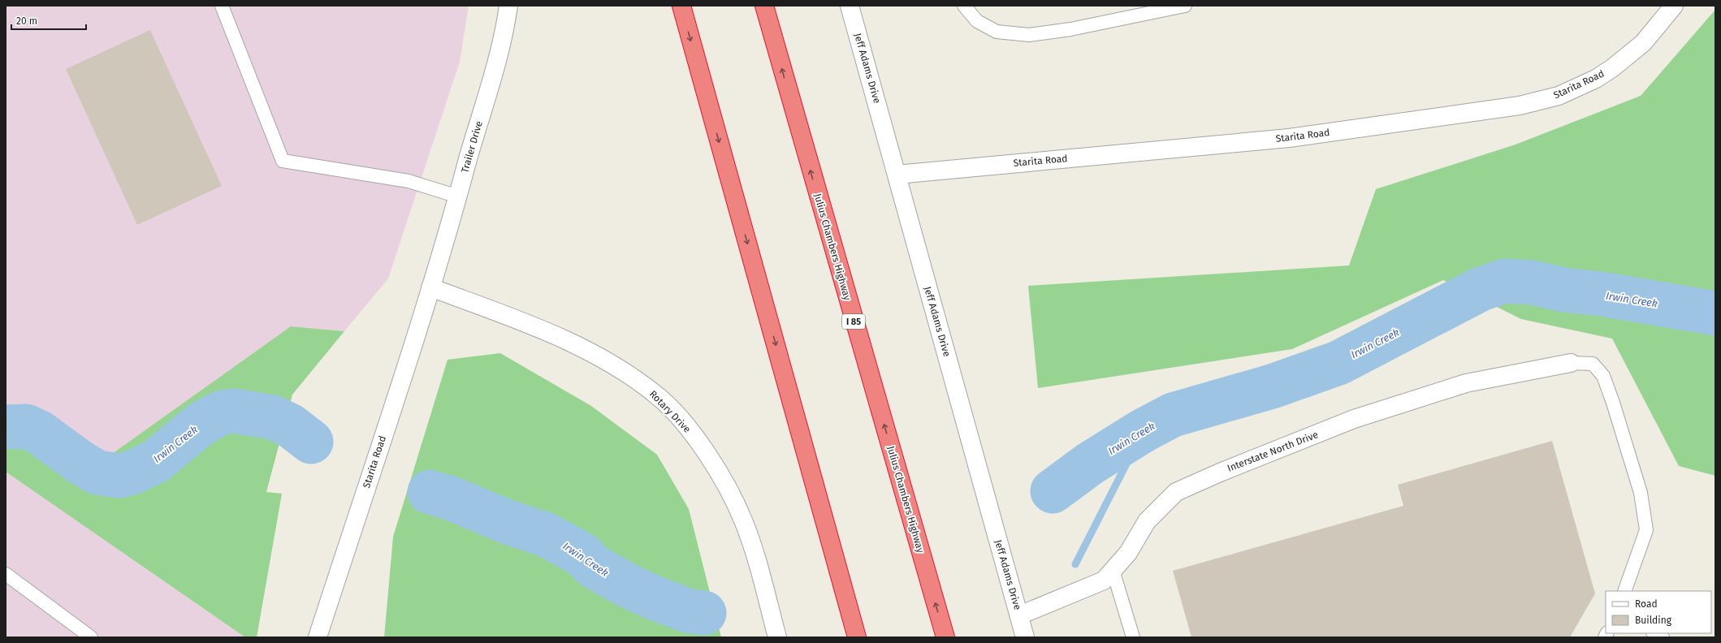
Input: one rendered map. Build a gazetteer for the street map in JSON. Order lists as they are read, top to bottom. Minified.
{"streets":{"highway":["Julius Chambers Highway","I 85"],"street":["Jeff Adams Drive","Starita Road","Trailer Drive","Rotary Drive","Interstate North Drive"]},"crossings":[["Jeff Adams Drive","Starita Road"],["Jeff Adams Drive","Interstate North Drive"],["Starita Road","Trailer Drive"],["Starita Road","Rotary Drive"],["Trailer Drive","Rotary Drive"]],"water":["Irwin Creek"],"legend":["Road","Building"],"scale_bar":"20 m"}
